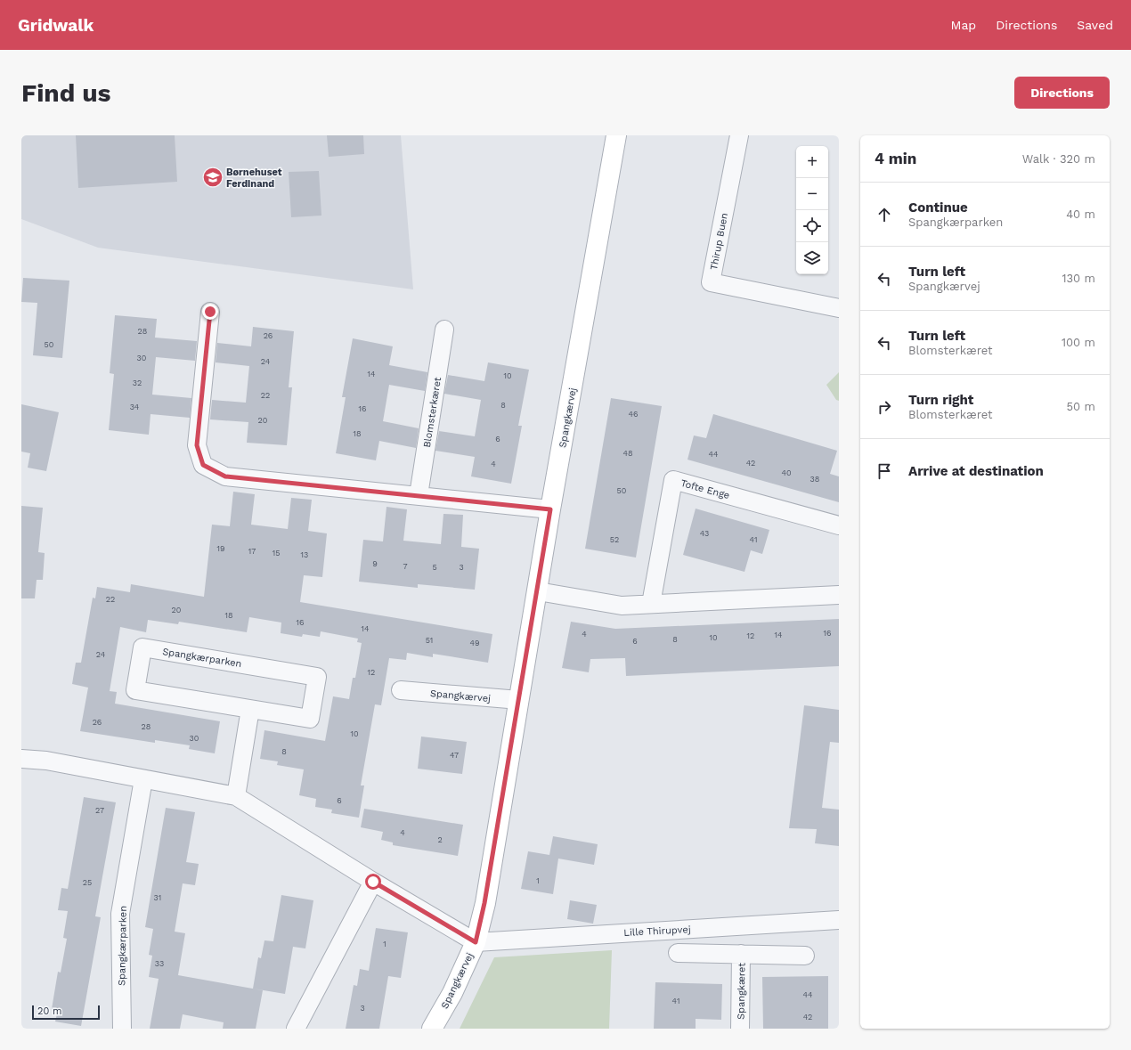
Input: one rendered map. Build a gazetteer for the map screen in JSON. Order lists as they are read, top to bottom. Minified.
{"streets":{"street":["Thirup Buen","Blomsterkæret","Spangkærvej","Tofte Enge","Spangkærparken","Lille Thirupvej","Spangkæret"]},"crossings":[["Spangkærvej","Lille Thirupvej"]],"places":{"school or university":["Børnehuset Ferdinand"]},"house_numbers":["28","26","50","30","24","14","10","32","22","8","34","16","46","20","18","6","48","44","42","4","40","38","50","43","52","41","19","17","15","13","9","7","5","3","22","20","18","16","14","16","4","14","12","10","8","51","6","49","24","12","26","28","10","30","8","47","6","27","4","2","1","25","31","1","33","44","41","3","42"],"scale_bar":"20 m","page":{"header":"Gridwalk","nav":["Map","Directions","Saved"],"buttons":"Directions","title":"Find us","heading":["4 min","Walk · 320 m"],"map_buttons":["+","−"],"list":[["Continue","Spangkærparken","40 m"],["Turn left","Spangkærvej","130 m"],["Turn left","Blomsterkæret","100 m"],["Turn right","Blomsterkæret","50 m"],"Arrive at destination"],"scale":"20 m"}}
